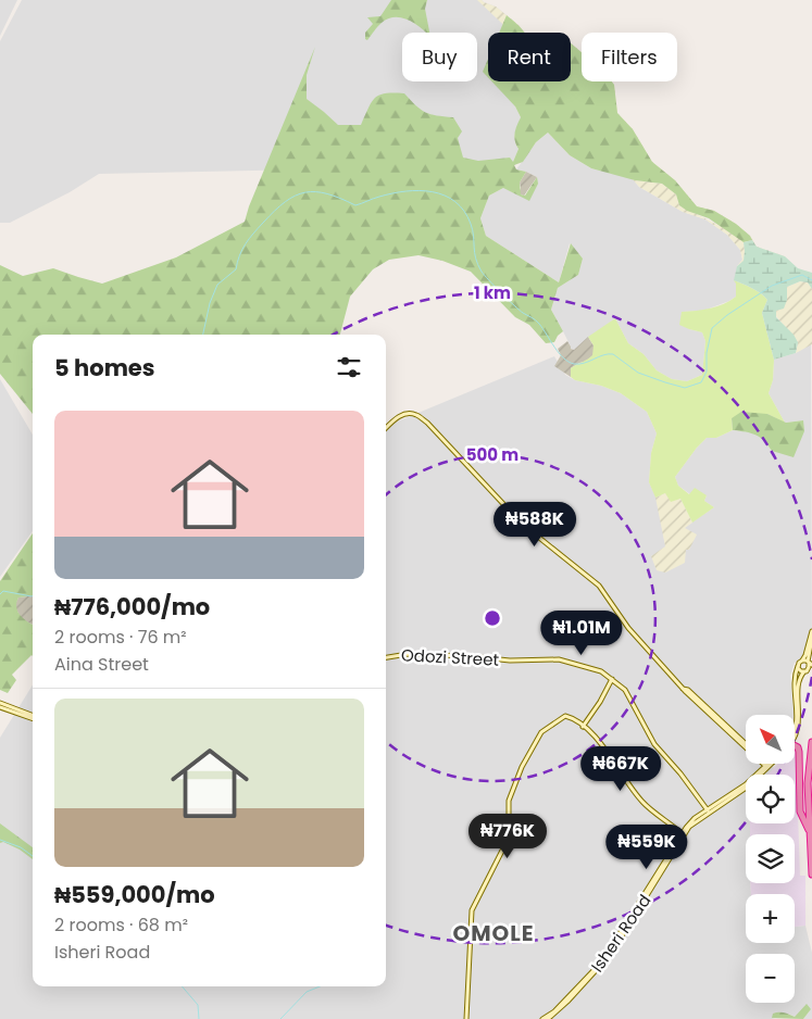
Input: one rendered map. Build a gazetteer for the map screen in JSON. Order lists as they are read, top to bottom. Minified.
{"streets":{"main road":["Odozi Street","Isheri Road"]},"crossings":[["Odozi Street","Isheri Road"]],"districts":["OMOLE"],"north":"top left","page":{"chip":["Buy","Rent","Filters"],"heading":"5 homes","list":[{"name":"₦776,000/mo","note":"2 rooms · 76 m² · Aina Street"},{"name":"₦559,000/mo","note":"2 rooms · 68 m² · Isheri Road"}],"price":["₦588K","₦1.01M","₦667K","₦776K","₦559K"],"map_buttons":["+","−"]},"rings":["1 km","500 m"]}
